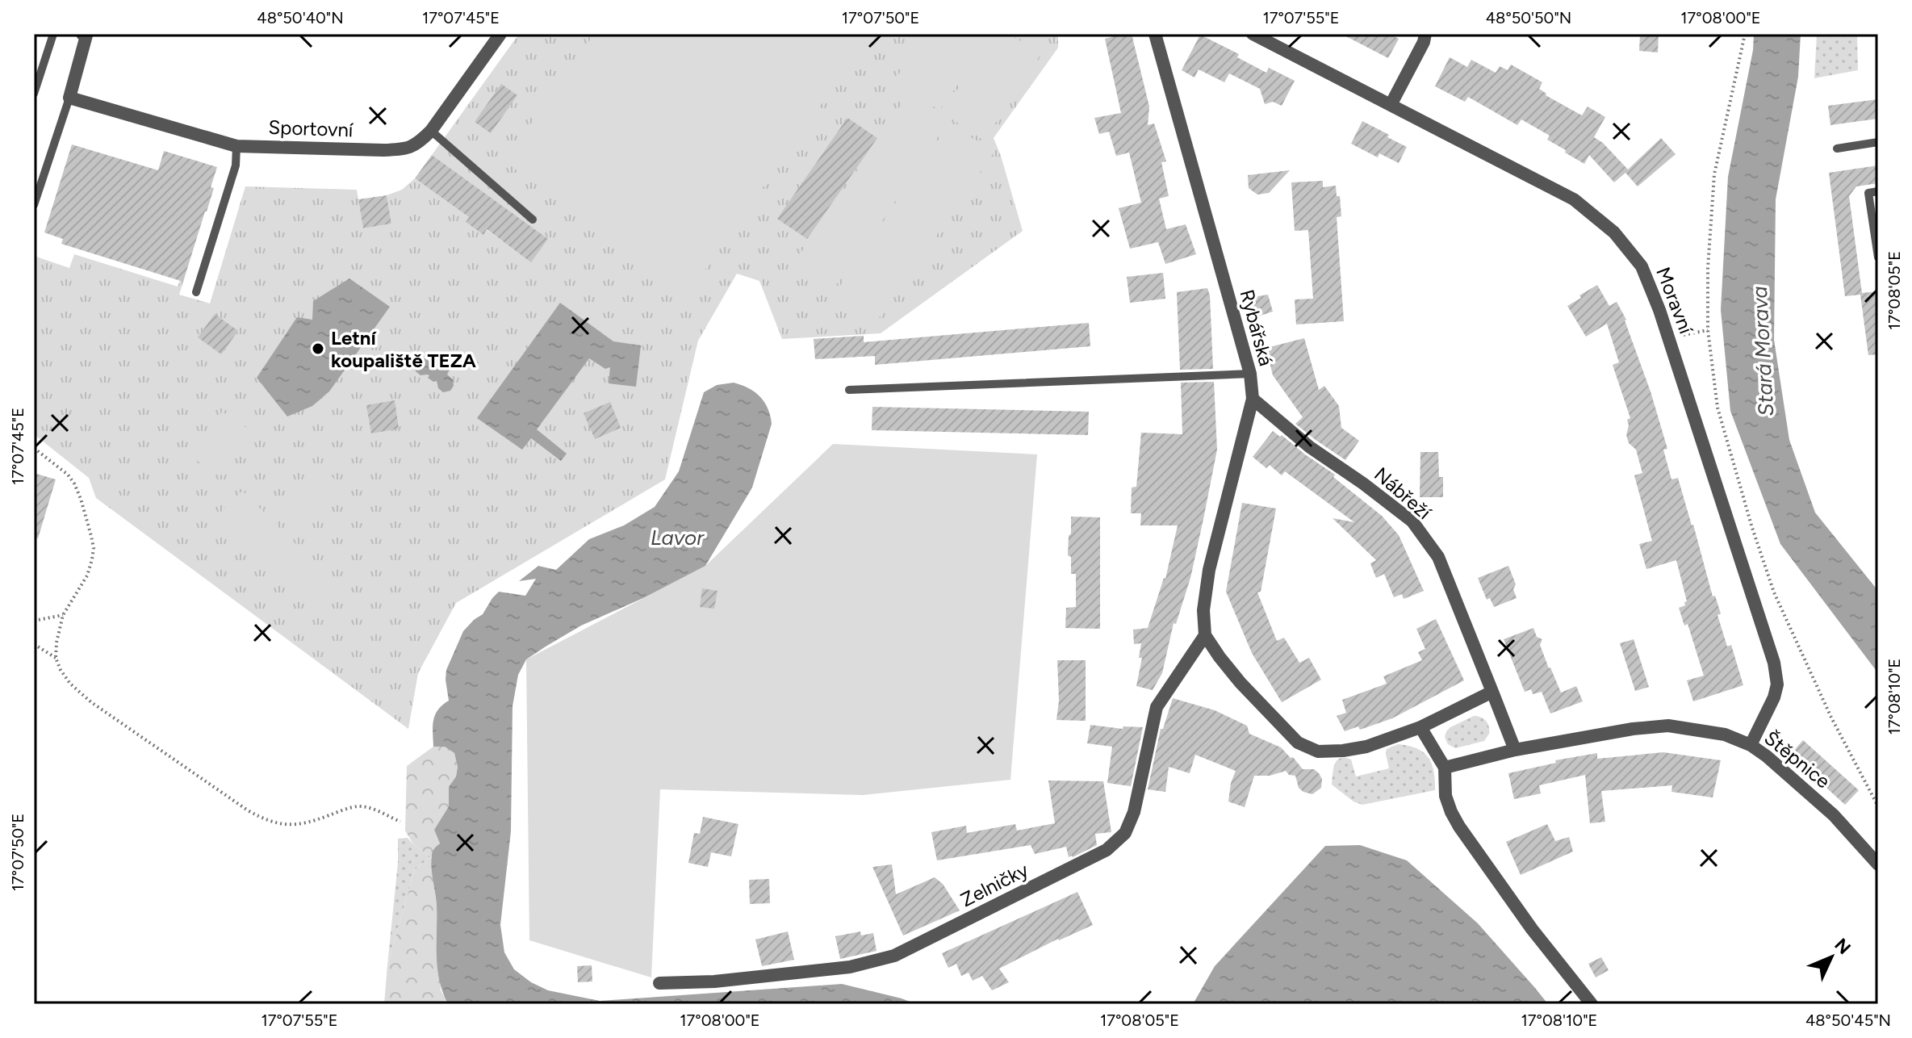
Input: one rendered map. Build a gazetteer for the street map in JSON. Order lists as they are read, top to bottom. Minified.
{"streets":{"street":["Sportovní","Moravní","Rybářská","Nábřeží","Štěpnice","Zelničky"]},"crossings":[["Moravní","Štěpnice"],["Rybářská","Nábřeží"],["Rybářská","Zelničky"],["Nábřeží","Štěpnice"]],"water":["Stará Morava","Lavor"],"places":["Letní koupaliště TEZA"],"north":"top right","coordinates":["48°50'40\"N","17°07'45\"E","17°07'50\"E","17°07'55\"E","48°50'50\"N","17°08'00\"E","17°08'05\"E","17°08'10\"E","48°50'45\"N"]}
